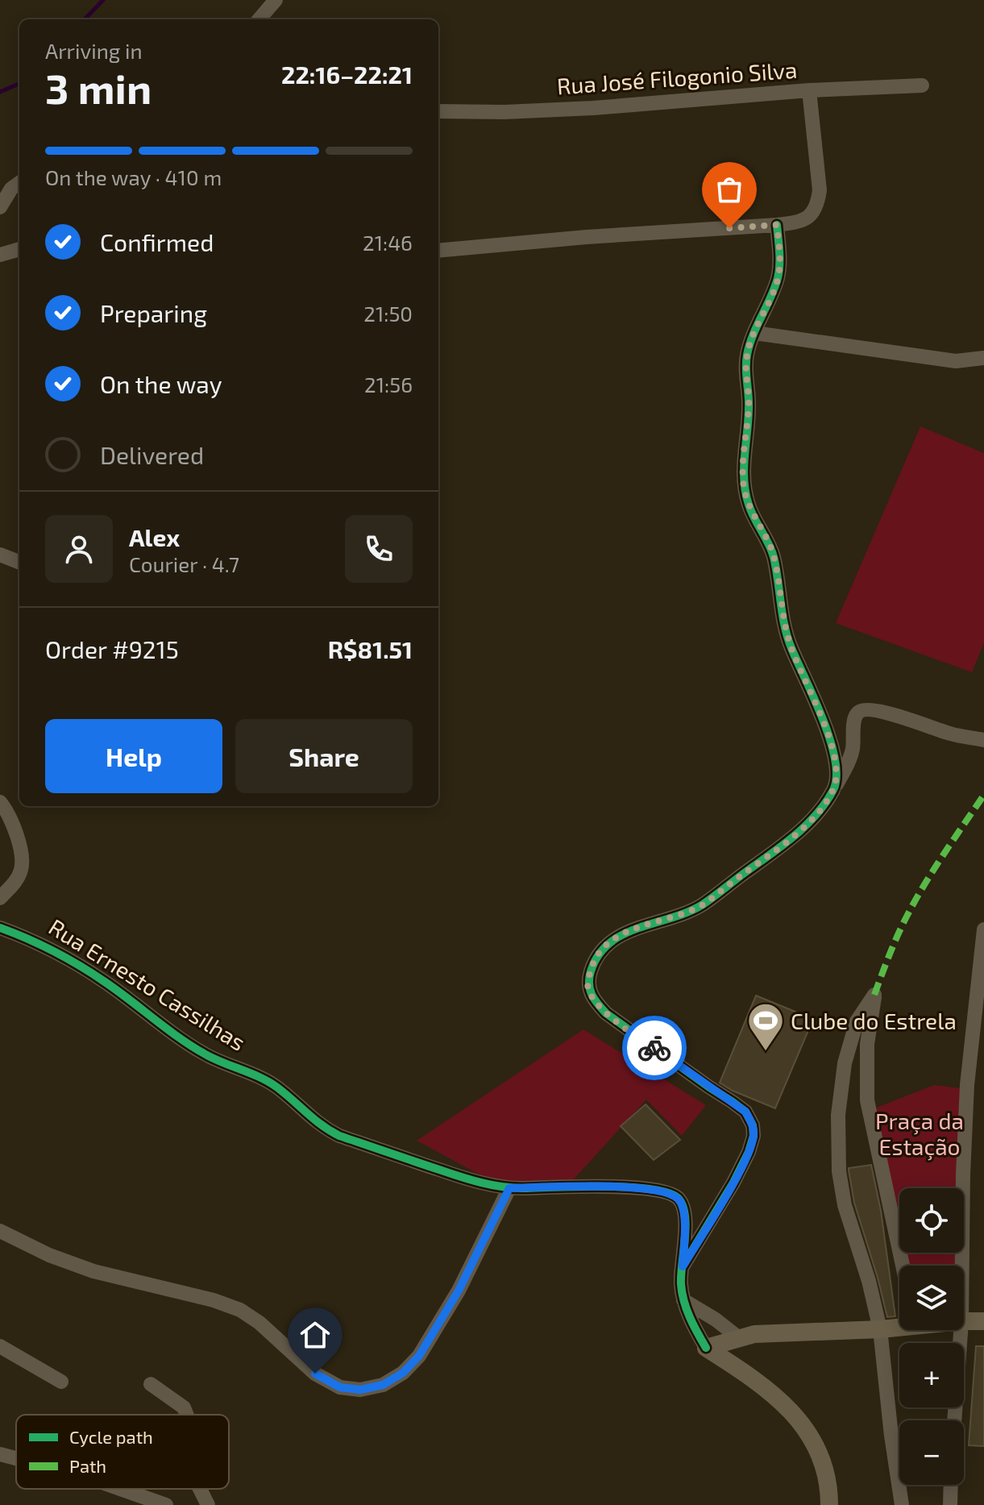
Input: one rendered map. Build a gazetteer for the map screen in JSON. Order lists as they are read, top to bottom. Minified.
{"streets":{"street":["Rua José Filogonio Silva","Rua Ernesto Cassilhas"]},"parks":["Praça da Estação"],"places":{"sports":["Clube do Estrela"]},"legend":["Cycle path","Path"],"page":{"heading":["3 min","Arriving in","22:16–22:21"],"panel":["Alex","Courier · 4.7","Order #9215","R$81.51"],"bar":"On the way · 410 m","list":[["Confirmed","21:46"],["Preparing","21:50"],["On the way","21:56"],"Delivered"],"buttons":["Help","Share"],"map_buttons":["+","−"]}}
